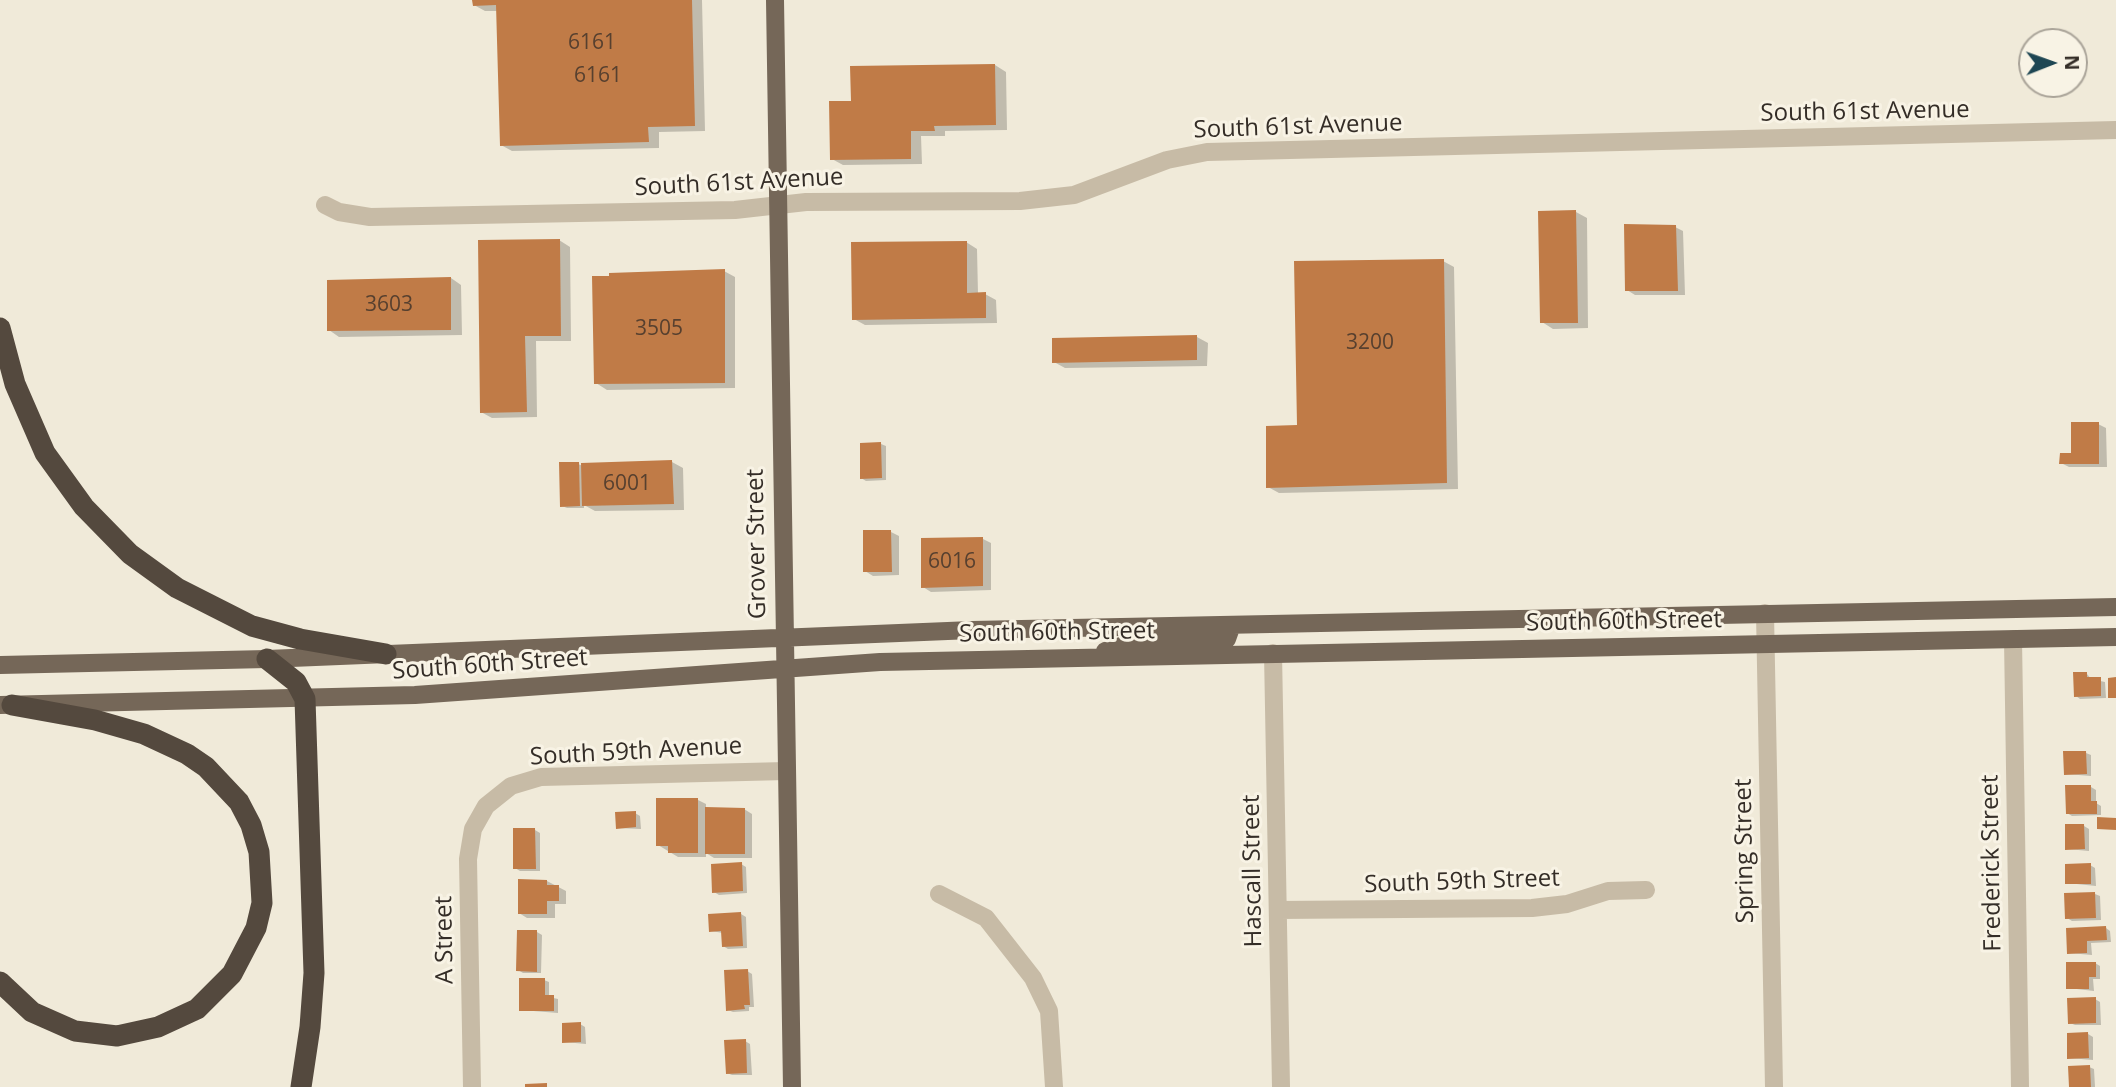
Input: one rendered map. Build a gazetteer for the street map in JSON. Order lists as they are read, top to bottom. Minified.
{"streets":{"main road":["Grover Street","South 60th Street"],"street":["South 61st Avenue","South 59th Avenue","Spring Street","Frederick Street","Hascall Street","South 59th Street","A Street"]},"crossings":[["South 61st Avenue","Grover Street"],["Grover Street","South 60th Street"],["Grover Street","South 59th Avenue"],["South 60th Street","Spring Street"],["South 60th Street","Frederick Street"],["South 60th Street","Hascall Street"],["South 59th Avenue","A Street"],["Hascall Street","South 59th Street"]],"house_numbers":["6161","6161","3603","3505","3200","6001","6016"],"north":"right"}
